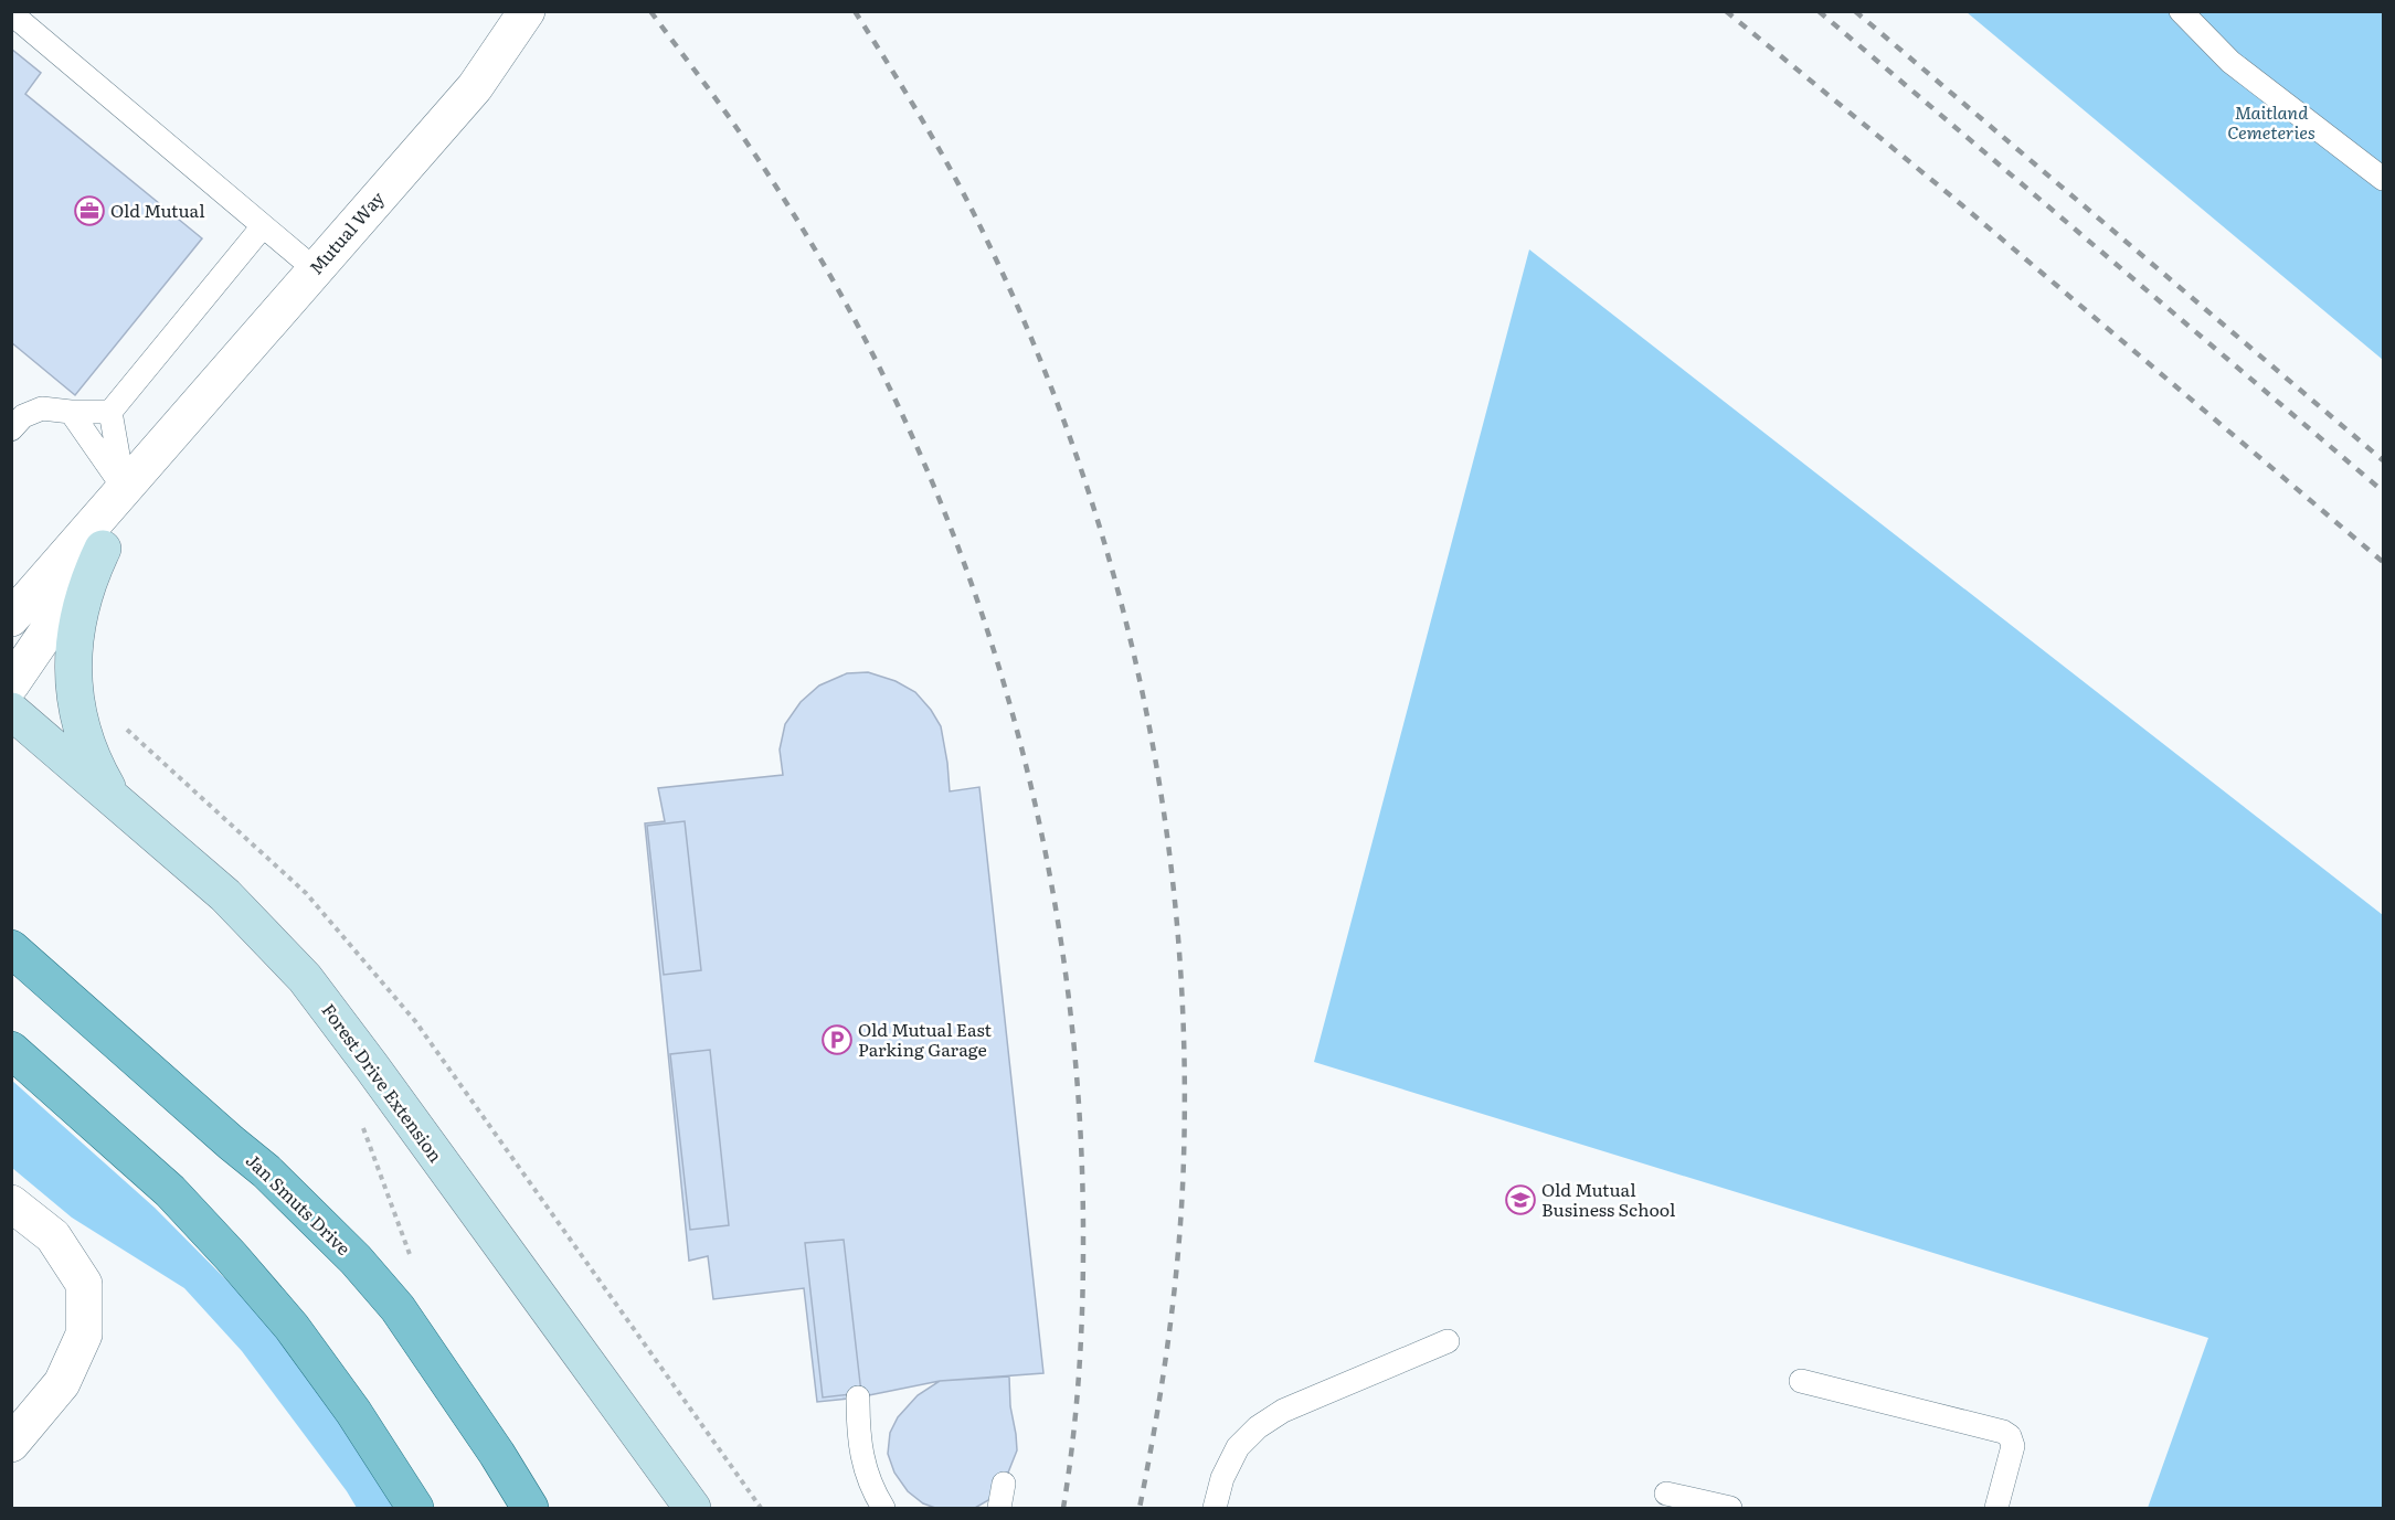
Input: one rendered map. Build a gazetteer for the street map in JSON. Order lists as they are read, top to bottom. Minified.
{"streets":{"main road":["Jan Smuts Drive"],"street":["Mutual Way","Forest Drive Extension"]},"parks":["Maitland Cemeteries"],"places":{"office":["Old Mutual"],"parking":["Old Mutual East Parking Garage"],"school or university":["Old Mutual Business School"]}}
